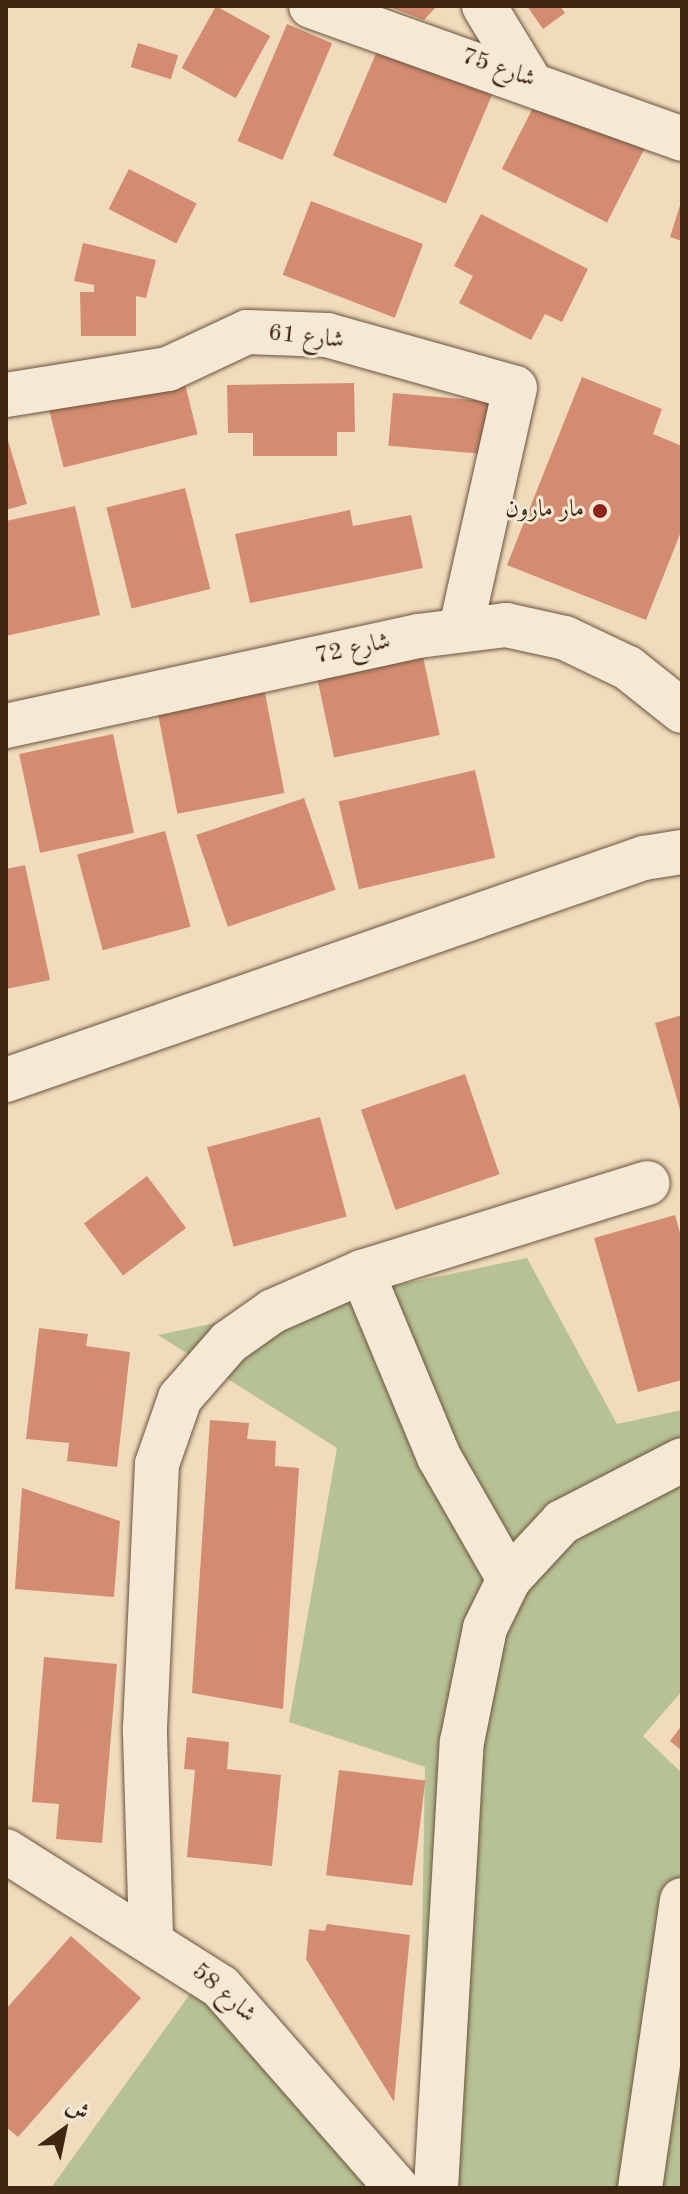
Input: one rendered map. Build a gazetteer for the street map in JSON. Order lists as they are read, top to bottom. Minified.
{"streets":{"street":["شارع 75","شارع 61","شارع 72","شارع 58"]},"crossings":[["شارع 61","شارع 72"]],"places":["مار مارون"],"north":"top right"}
